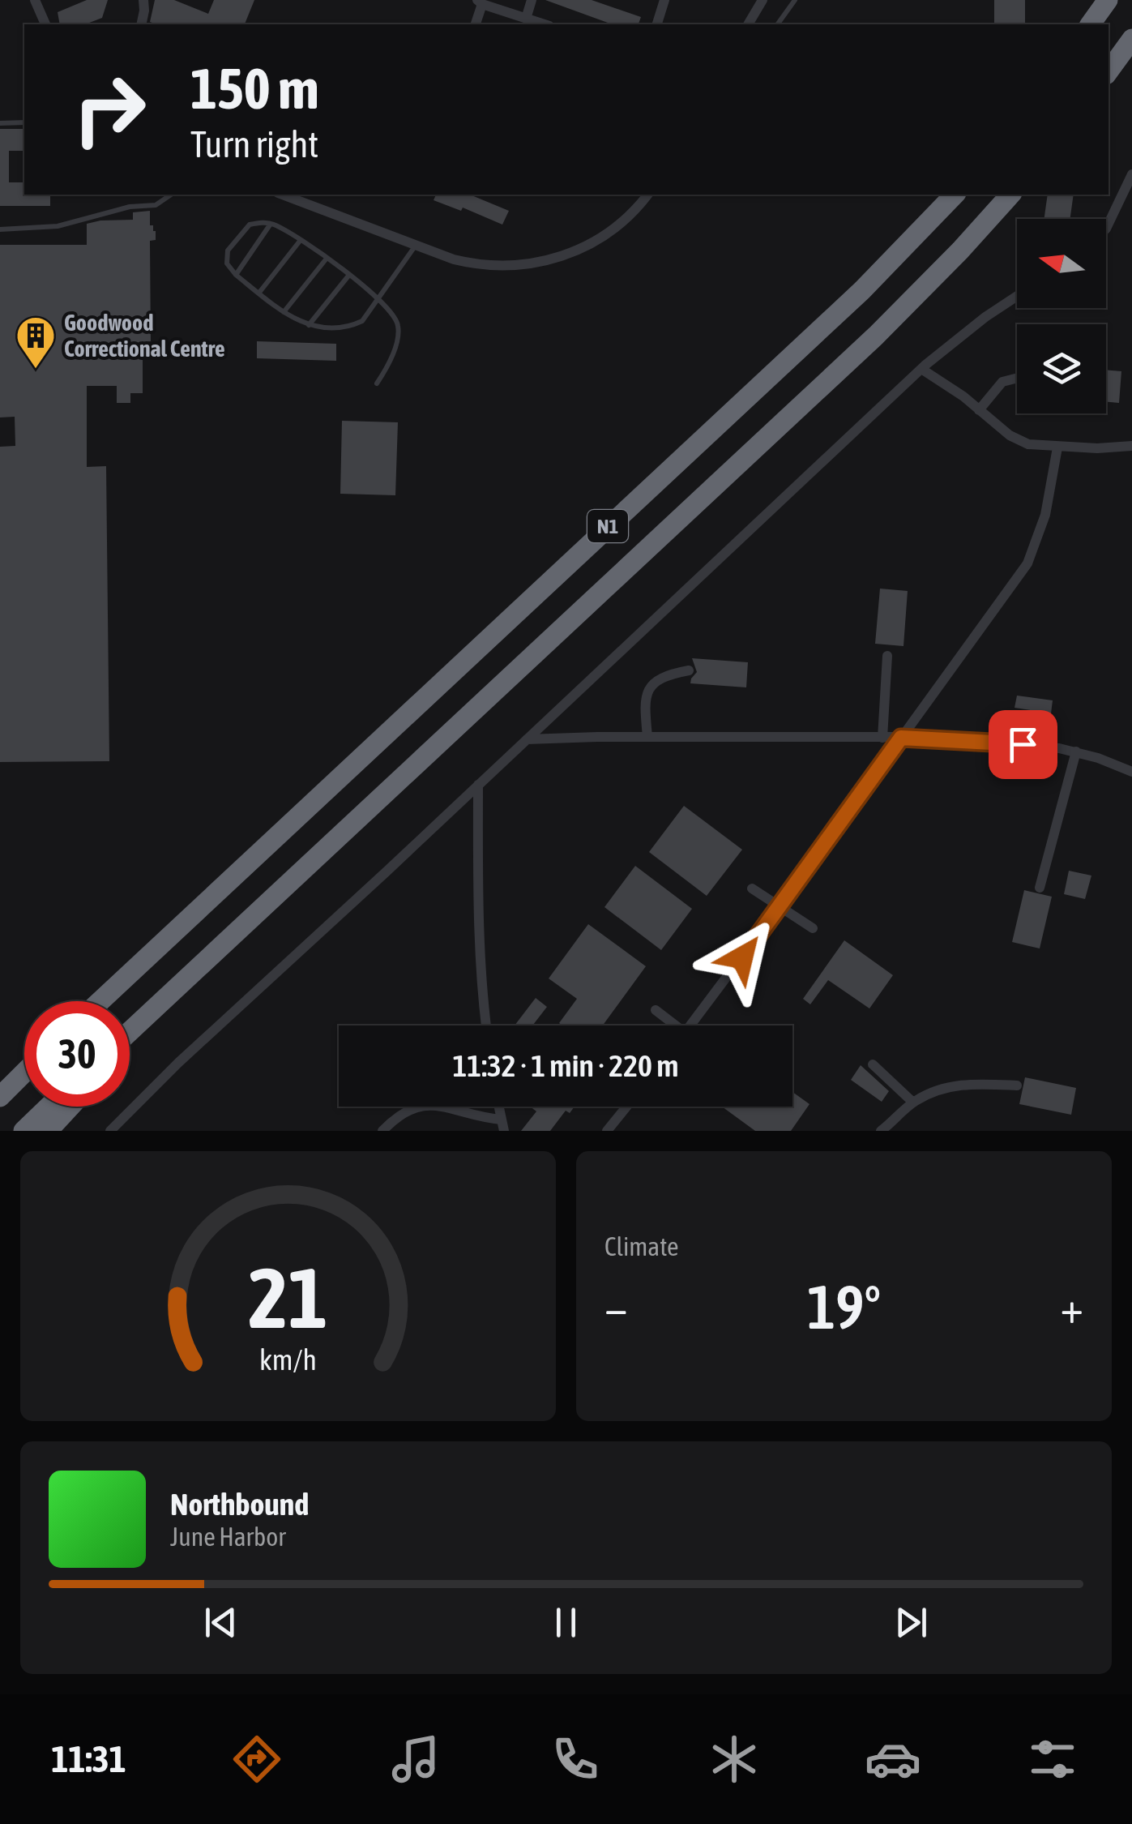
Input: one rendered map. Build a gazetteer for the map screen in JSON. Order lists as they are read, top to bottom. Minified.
{"streets":{"highway":["N1"]},"places":{"building":["Goodwood Correctional Centre"]},"north":"left","page":{"turn":["150 m","Turn right"],"limit":"30","trip":"11:32 · 1 min · 220 m","tile":"Climate","heat":["−","19°","+"],"song":["Northbound","June Harbor"],"tabs":"11:31","gauge":["21","km/h"]}}
